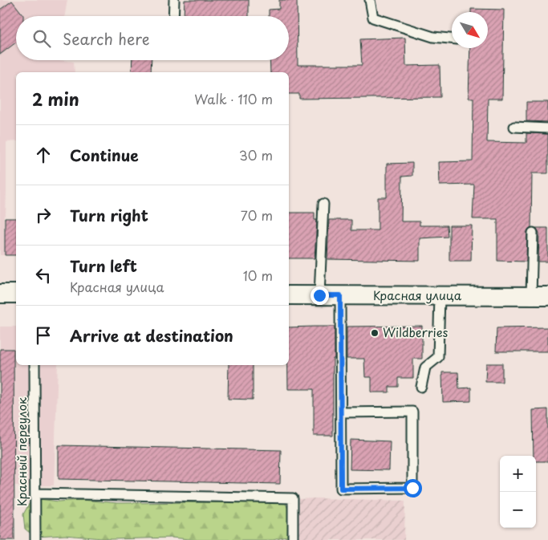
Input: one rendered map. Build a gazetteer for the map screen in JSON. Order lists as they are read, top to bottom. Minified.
{"streets":{"street":["Красная улица"],"lane":["Красный переулок"]},"places":["Wildberries"],"north":"bottom right","page":{"search":"Search here","heading":["2 min","Walk · 110 m"],"list":[["Continue","30 m"],["Turn right","70 m"],["Turn left","Красная улица","10 m"],"Arrive at destination"],"map_buttons":["+","−"]}}
